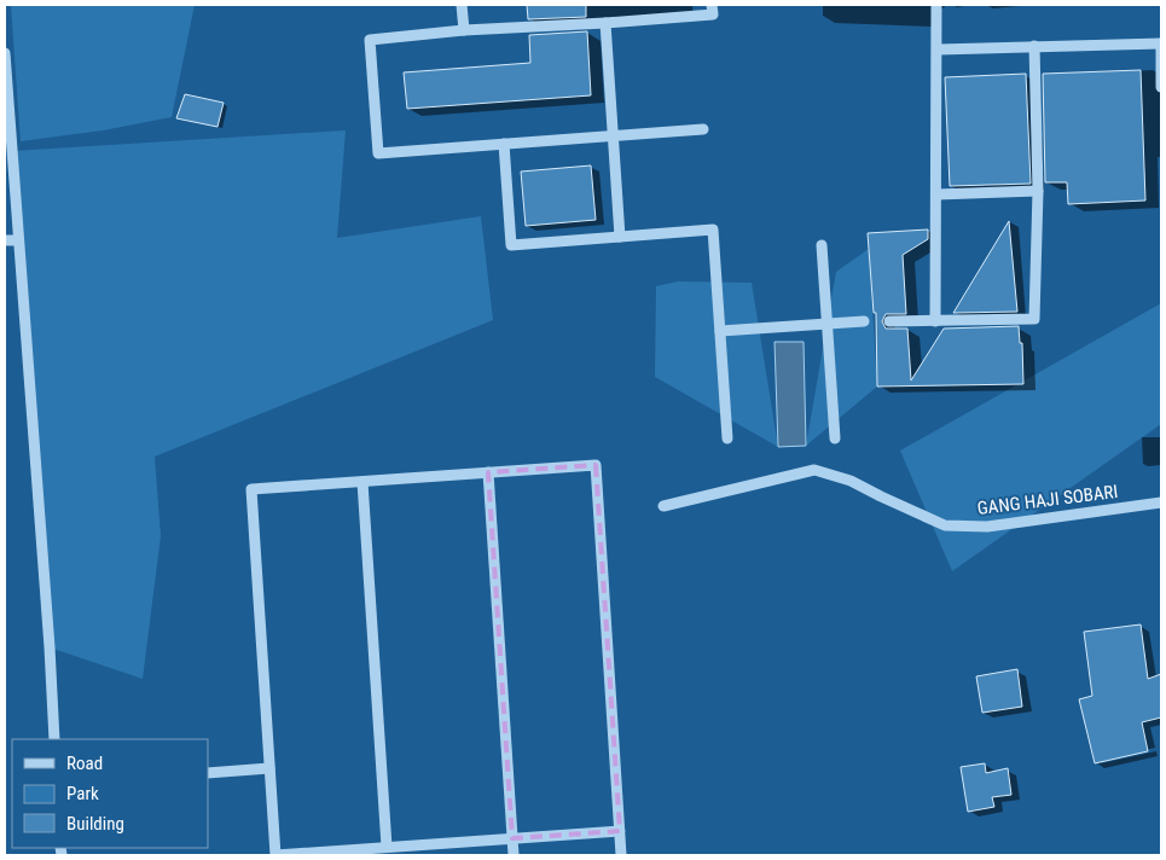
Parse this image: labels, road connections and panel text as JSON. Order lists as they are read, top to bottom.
{
  "streets": {
    "street": ["GANG HAJI SOBARI"]
  },
  "legend": ["Road", "Park", "Building"]
}
